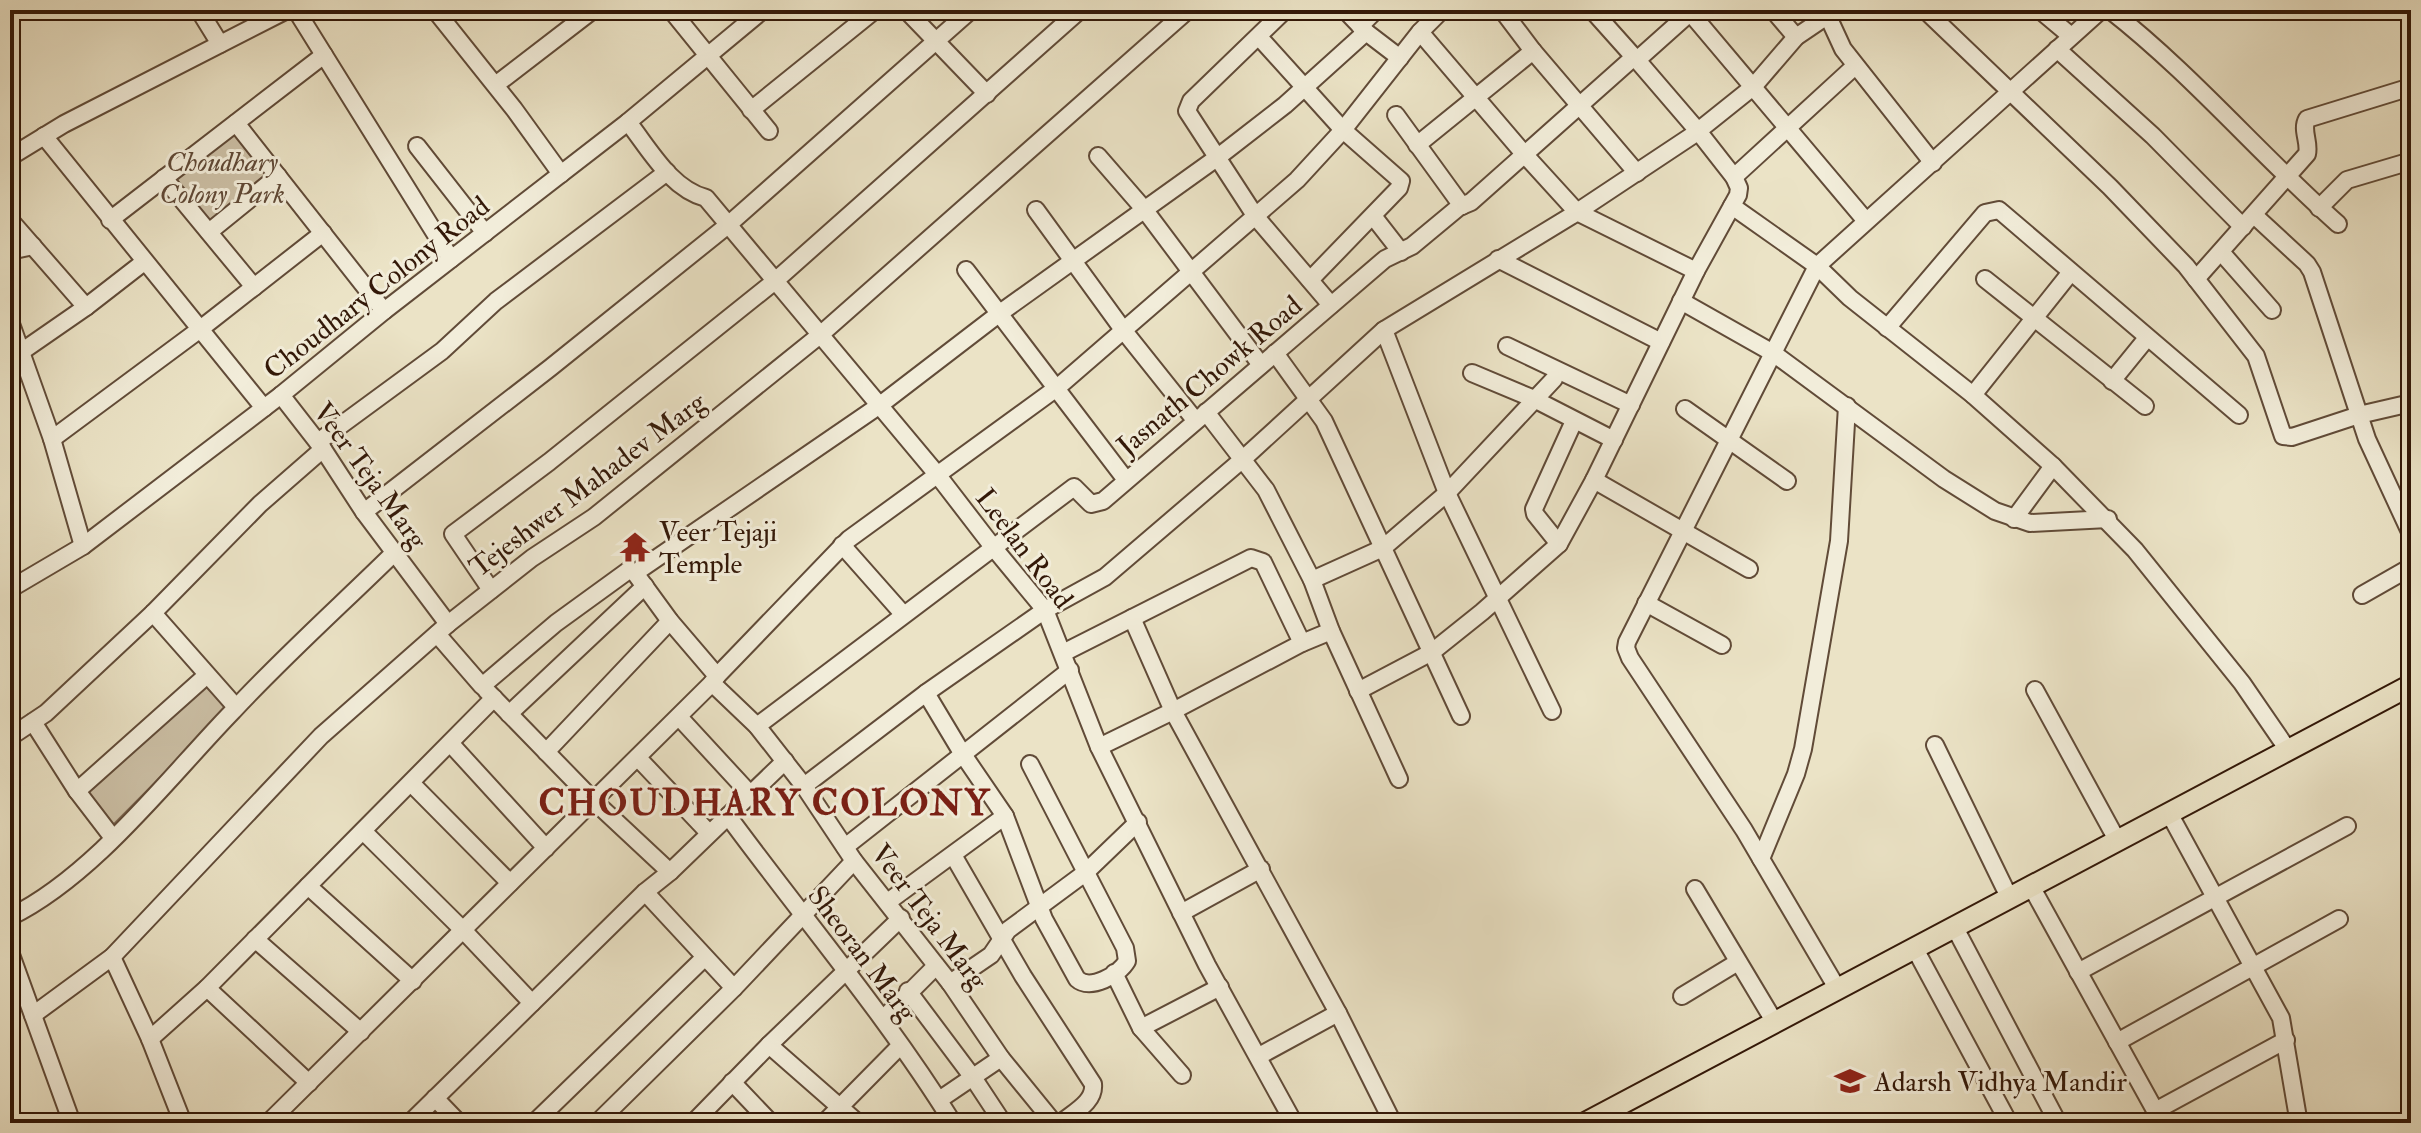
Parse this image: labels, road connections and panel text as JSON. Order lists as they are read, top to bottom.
{
  "streets": {
    "street": [
      "Choudhary Colony Road",
      "Jasnath Chowk Road",
      "Veer Teja Marg",
      "Tejeshwer Mahadev Marg",
      "Leelan Road",
      "Sheoran Marg"
    ]
  },
  "crossings": [
    ["Choudhary Colony Road", "Veer Teja Marg"],
    ["Choudhary Colony Road", "Leelan Road"],
    ["Jasnath Chowk Road", "Veer Teja Marg"],
    ["Jasnath Chowk Road", "Leelan Road"],
    ["Veer Teja Marg", "Tejeshwer Mahadev Marg"],
    ["Tejeshwer Mahadev Marg", "Leelan Road"]
  ],
  "districts": ["CHOUDHARY COLONY"],
  "parks": ["Choudhary Colony Park"],
  "places": {
    "temple": ["Veer Tejaji Temple"],
    "school or university": ["Adarsh Vidhya Mandir"]
  }
}
